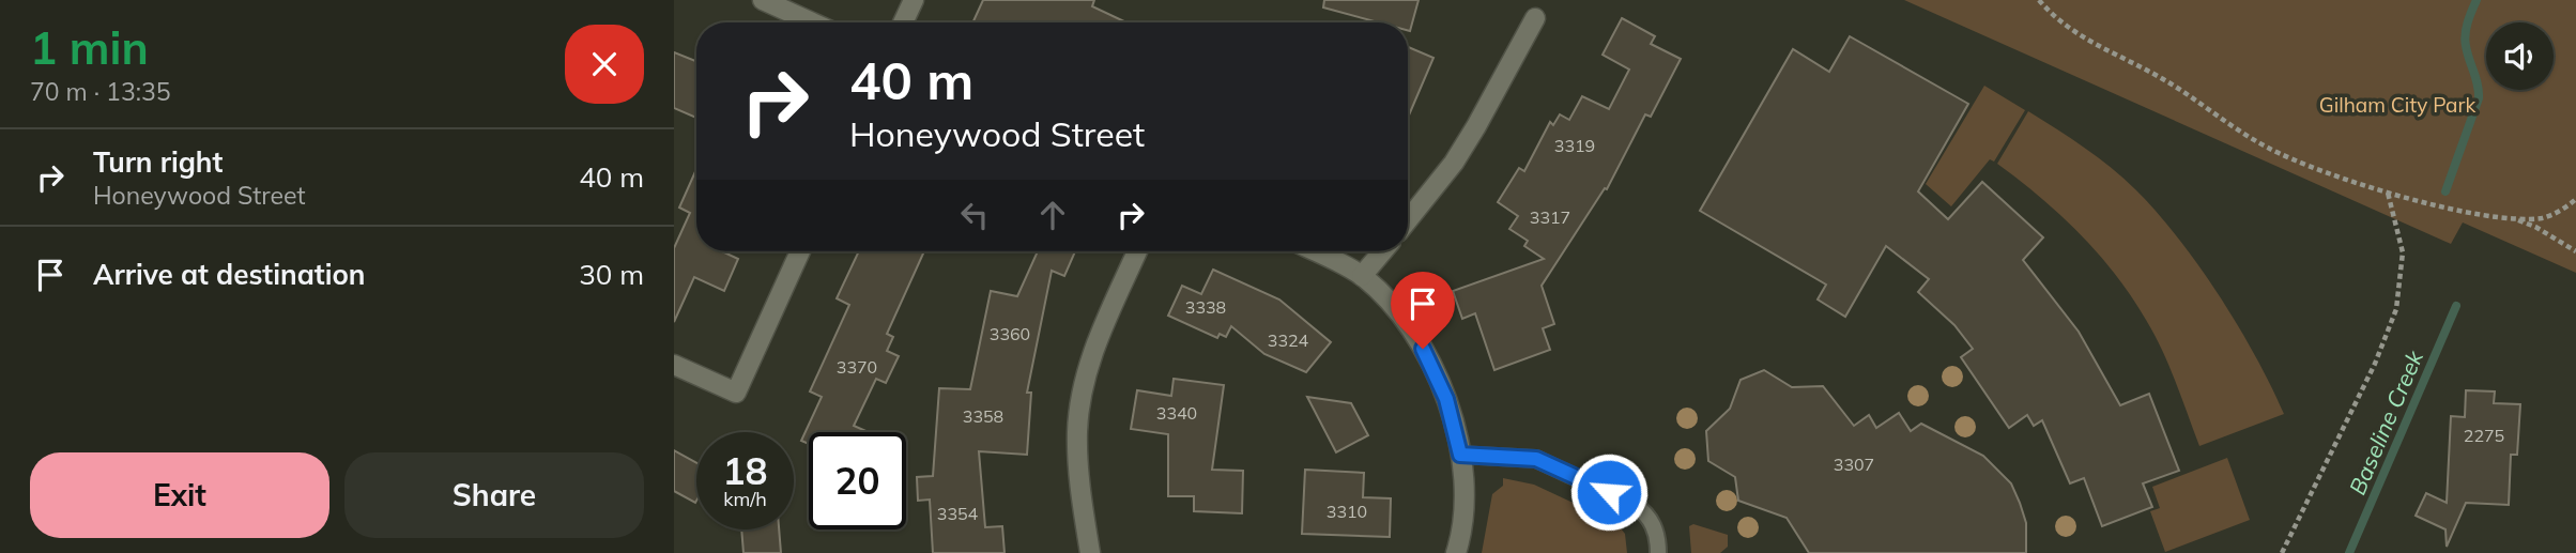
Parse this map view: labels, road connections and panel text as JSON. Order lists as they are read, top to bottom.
{
  "water": ["Baseline Creek"],
  "parks": ["Gilham City Park"],
  "house_numbers": [
    "3319",
    "3317",
    "3338",
    "3360",
    "3324",
    "3370",
    "3340",
    "3358",
    "2275",
    "3307",
    "3310",
    "3354"
  ],
  "page": {
    "heading": ["1 min", "70 m · 13:35"],
    "turn": ["40 m", "Honeywood Street"],
    "list": [
      {
        "name": "Turn right",
        "note": "Honeywood Street",
        "value": "40 m"
      },
      {
        "name": "Arrive at destination",
        "value": "30 m"
      }
    ],
    "speed": "18 km/h",
    "limit": "20",
    "buttons": ["Exit", "Share"]
  }
}
